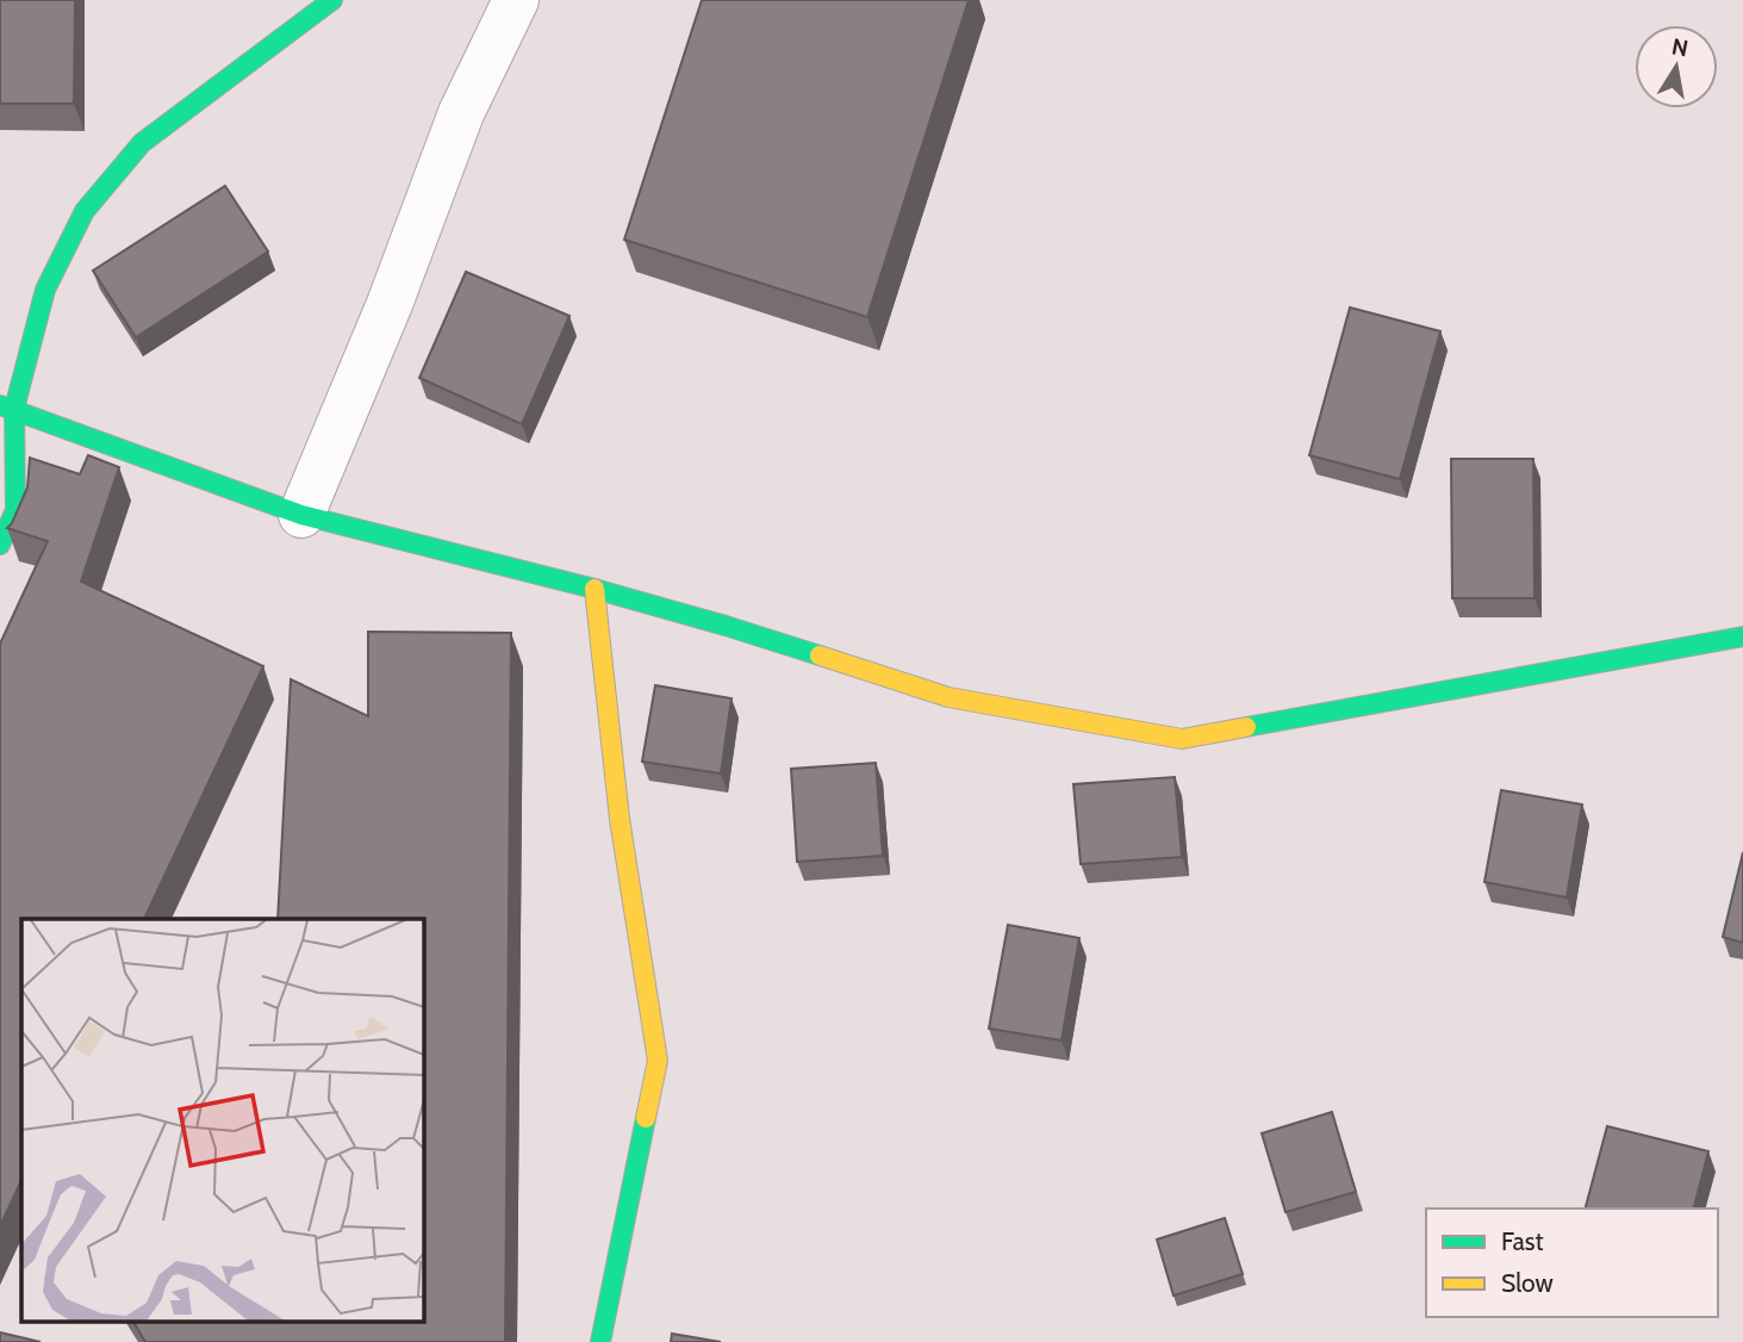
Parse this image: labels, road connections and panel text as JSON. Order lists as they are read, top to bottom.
{
  "legend": ["Fast", "Slow"],
  "north": "top"
}
